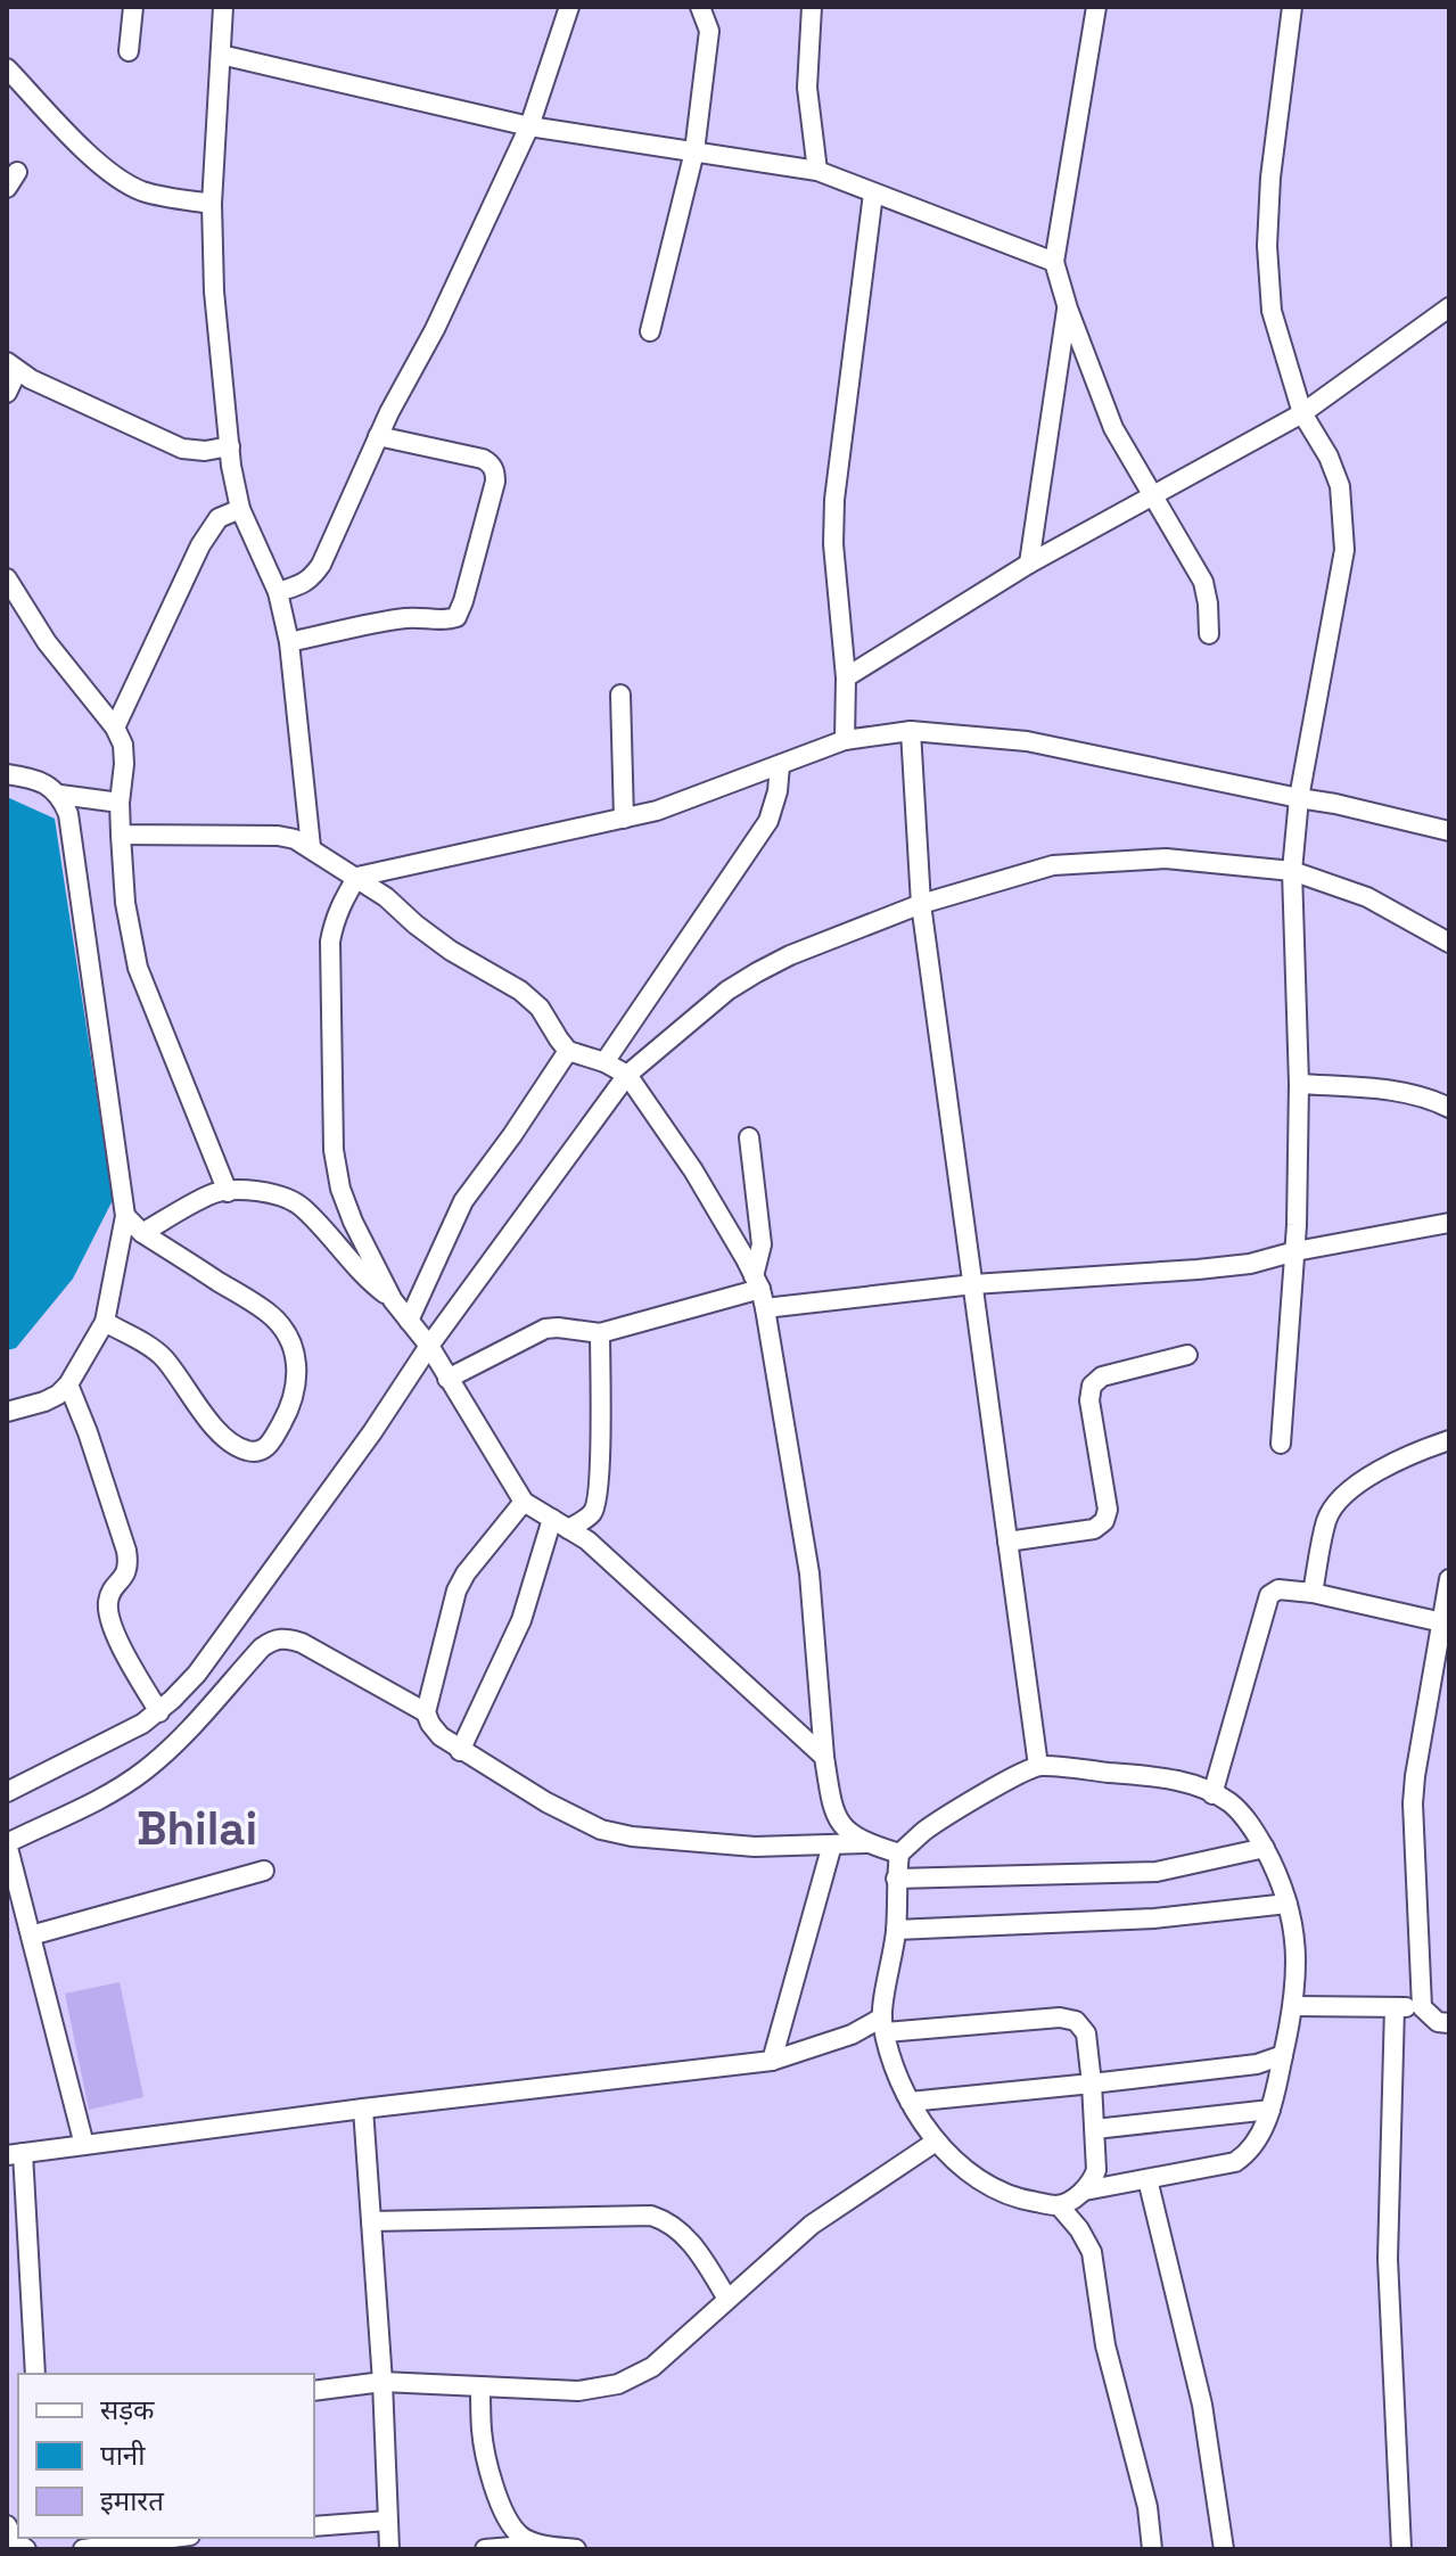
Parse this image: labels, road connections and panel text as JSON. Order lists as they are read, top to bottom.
{
  "districts": ["Bhilai"],
  "legend": ["सड़क", "पानी", "इमारत"]
}
